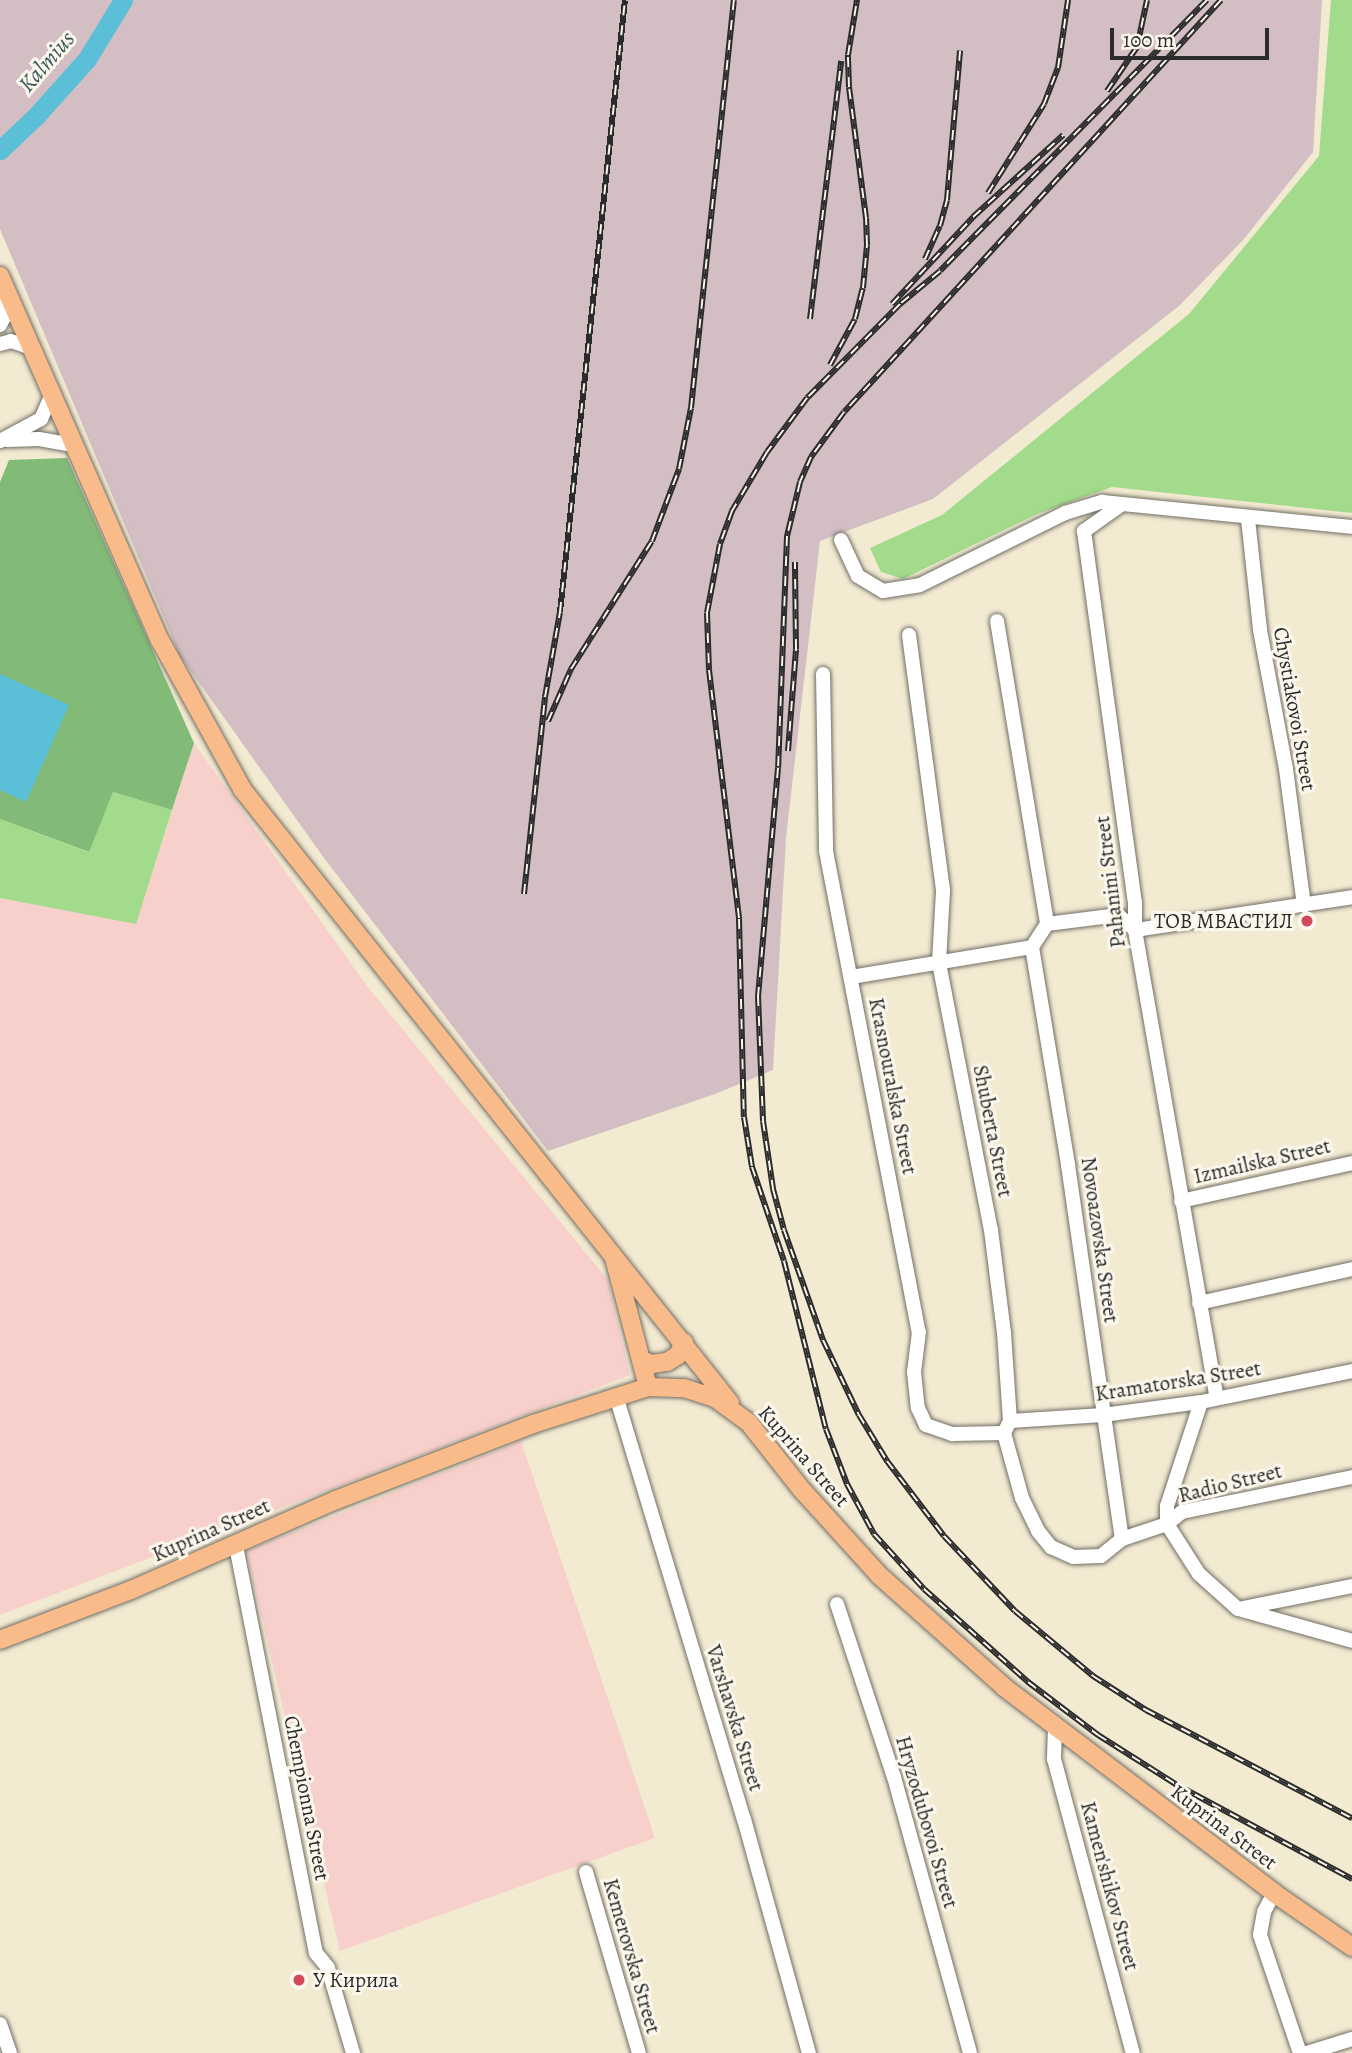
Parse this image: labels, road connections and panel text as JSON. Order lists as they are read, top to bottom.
{
  "streets": {
    "main road": ["Kuprina Street"],
    "street": [
      "Chystiakovoi Street",
      "Pahanini Street",
      "Krasnouralska Street",
      "Shuberta Street",
      "Izmailska Street",
      "Novoazovska Street",
      "Kramatorska Street",
      "Radio Street",
      "Varshavska Street",
      "Chempionna Street",
      "Hryzodubovoi Street",
      "Kamen'shikov Street",
      "Kemerovska Street"
    ]
  },
  "crossings": [
    ["Pahanini Street", "Izmailska Street"],
    ["Pahanini Street", "Kramatorska Street"],
    ["Krasnouralska Street", "Shuberta Street"],
    ["Krasnouralska Street", "Kramatorska Street"],
    ["Shuberta Street", "Novoazovska Street"],
    ["Shuberta Street", "Kramatorska Street"],
    ["Shuberta Street", "Radio Street"],
    ["Novoazovska Street", "Kramatorska Street"],
    ["Novoazovska Street", "Radio Street"],
    ["Kuprina Street", "Varshavska Street"],
    ["Kuprina Street", "Chempionna Street"],
    ["Kuprina Street", "Kamen'shikov Street"]
  ],
  "water": ["Kalmius"],
  "places": ["ТОВ МВАСТИЛ", "У Кирила"],
  "scale_bar": "100 m"
}
